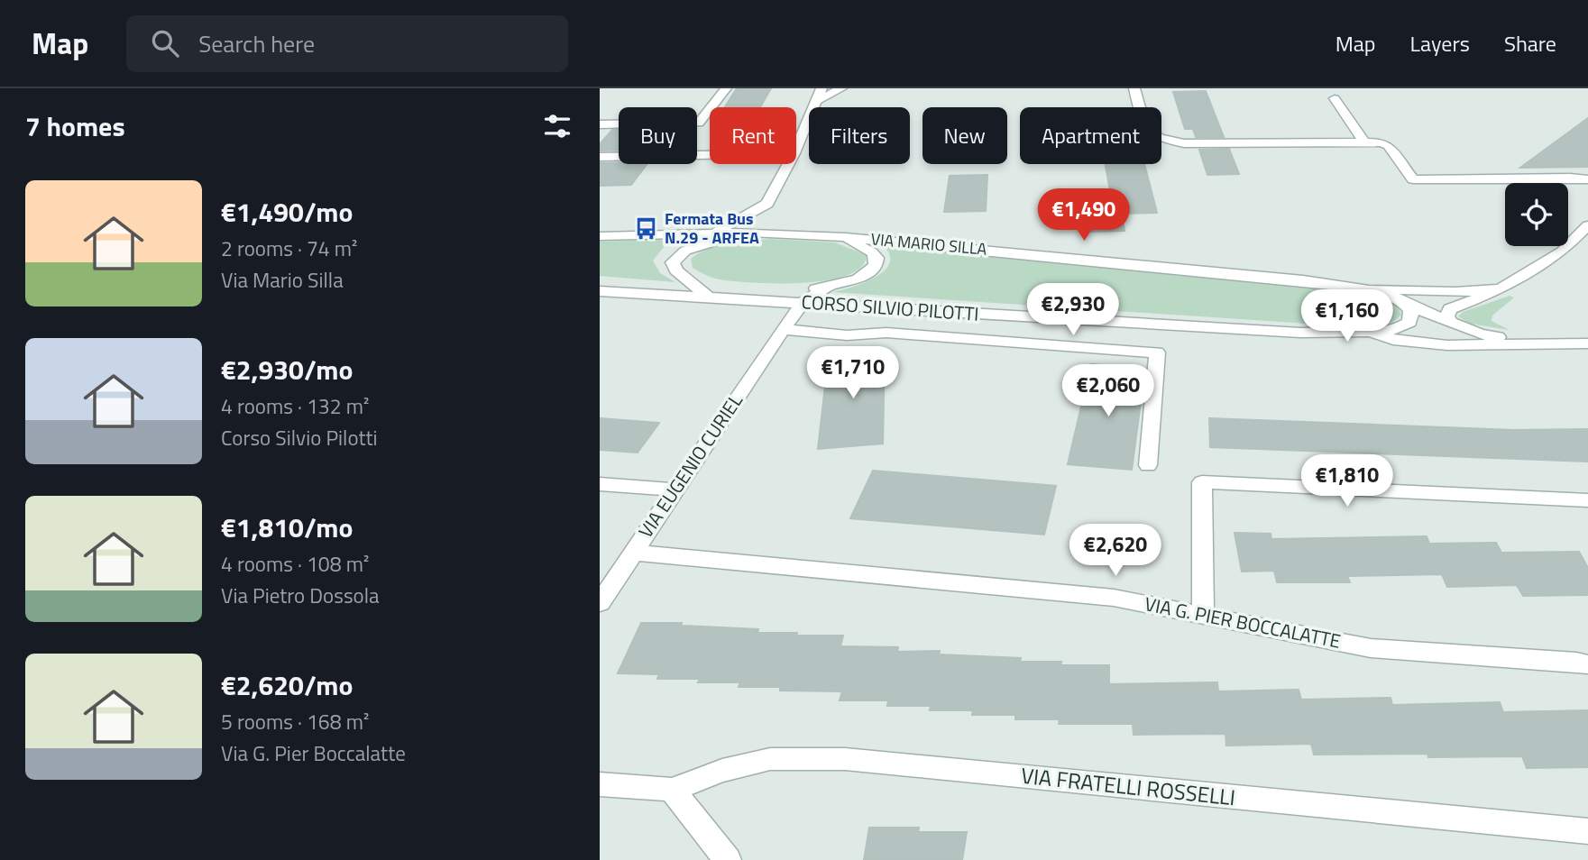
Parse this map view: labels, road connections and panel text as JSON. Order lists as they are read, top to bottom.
{
  "streets": {
    "street": [
      "VIA MARIO SILLA",
      "CORSO SILVIO PILOTTI",
      "VIA EUGENIO CURIEL",
      "VIA G. PIER BOCCALATTE",
      "VIA FRATELLI ROSSELLI"
    ]
  },
  "crossings": [
    ["VIA MARIO SILLA", "CORSO SILVIO PILOTTI"],
    ["CORSO SILVIO PILOTTI", "VIA EUGENIO CURIEL"],
    ["VIA EUGENIO CURIEL", "VIA G. PIER BOCCALATTE"]
  ],
  "places": {
    "bus stop": ["Fermata Bus N.29 - ARFEA"]
  },
  "page": {
    "header": "Map",
    "search": "Search here",
    "nav": ["Map", "Layers", "Share"],
    "heading": "7 homes",
    "chip": [
      "Buy",
      "Rent",
      "Filters",
      "New",
      "Apartment"
    ],
    "list": [
      {
        "name": "€1,490/mo",
        "note": "2 rooms · 74 m² · Via Mario Silla"
      },
      {
        "name": "€2,930/mo",
        "note": "4 rooms · 132 m² · Corso Silvio Pilotti"
      },
      {
        "name": "€1,810/mo",
        "note": "4 rooms · 108 m² · Via Pietro Dossola"
      },
      {
        "name": "€2,620/mo",
        "note": "5 rooms · 168 m² · Via G. Pier Boccalatte"
      }
    ],
    "price": [
      "€1,490",
      "€2,930",
      "€1,160",
      "€1,710",
      "€2,060",
      "€1,810",
      "€2,620"
    ]
  }
}
